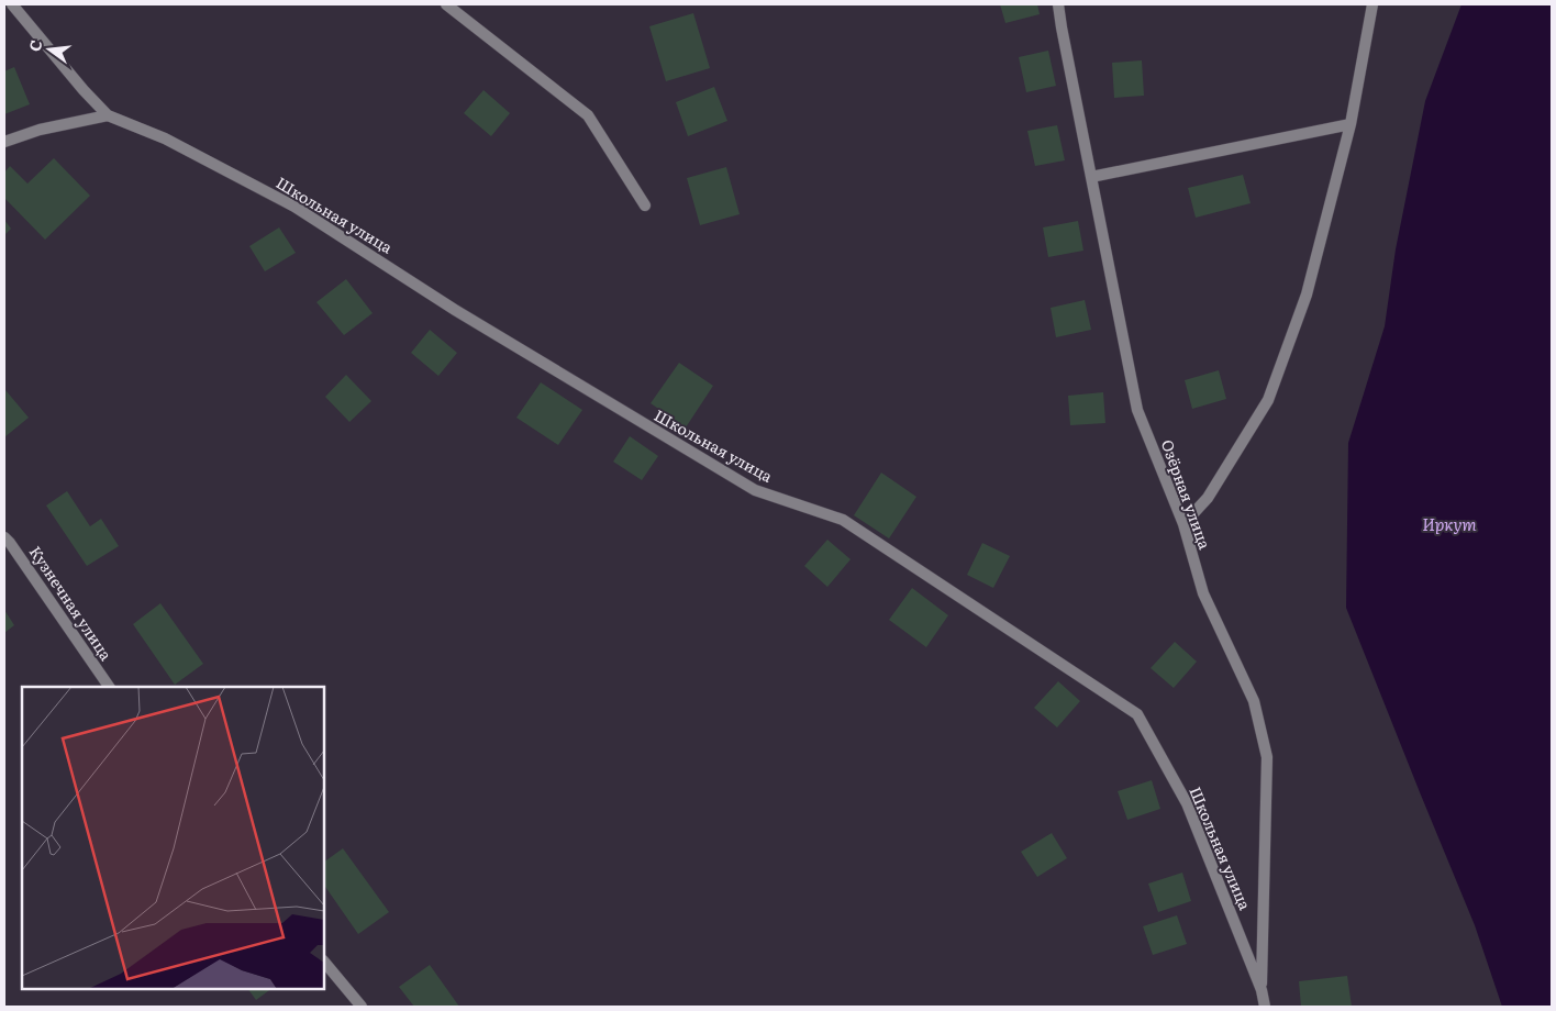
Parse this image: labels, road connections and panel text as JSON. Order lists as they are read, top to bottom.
{
  "streets": {
    "street": ["Школьная улица", "Озёрная улица", "Кузнечная улица"]
  },
  "crossings": [
    ["Школьная улица", "Озёрная улица"]
  ],
  "water": ["Иркут"],
  "north": "left"
}
